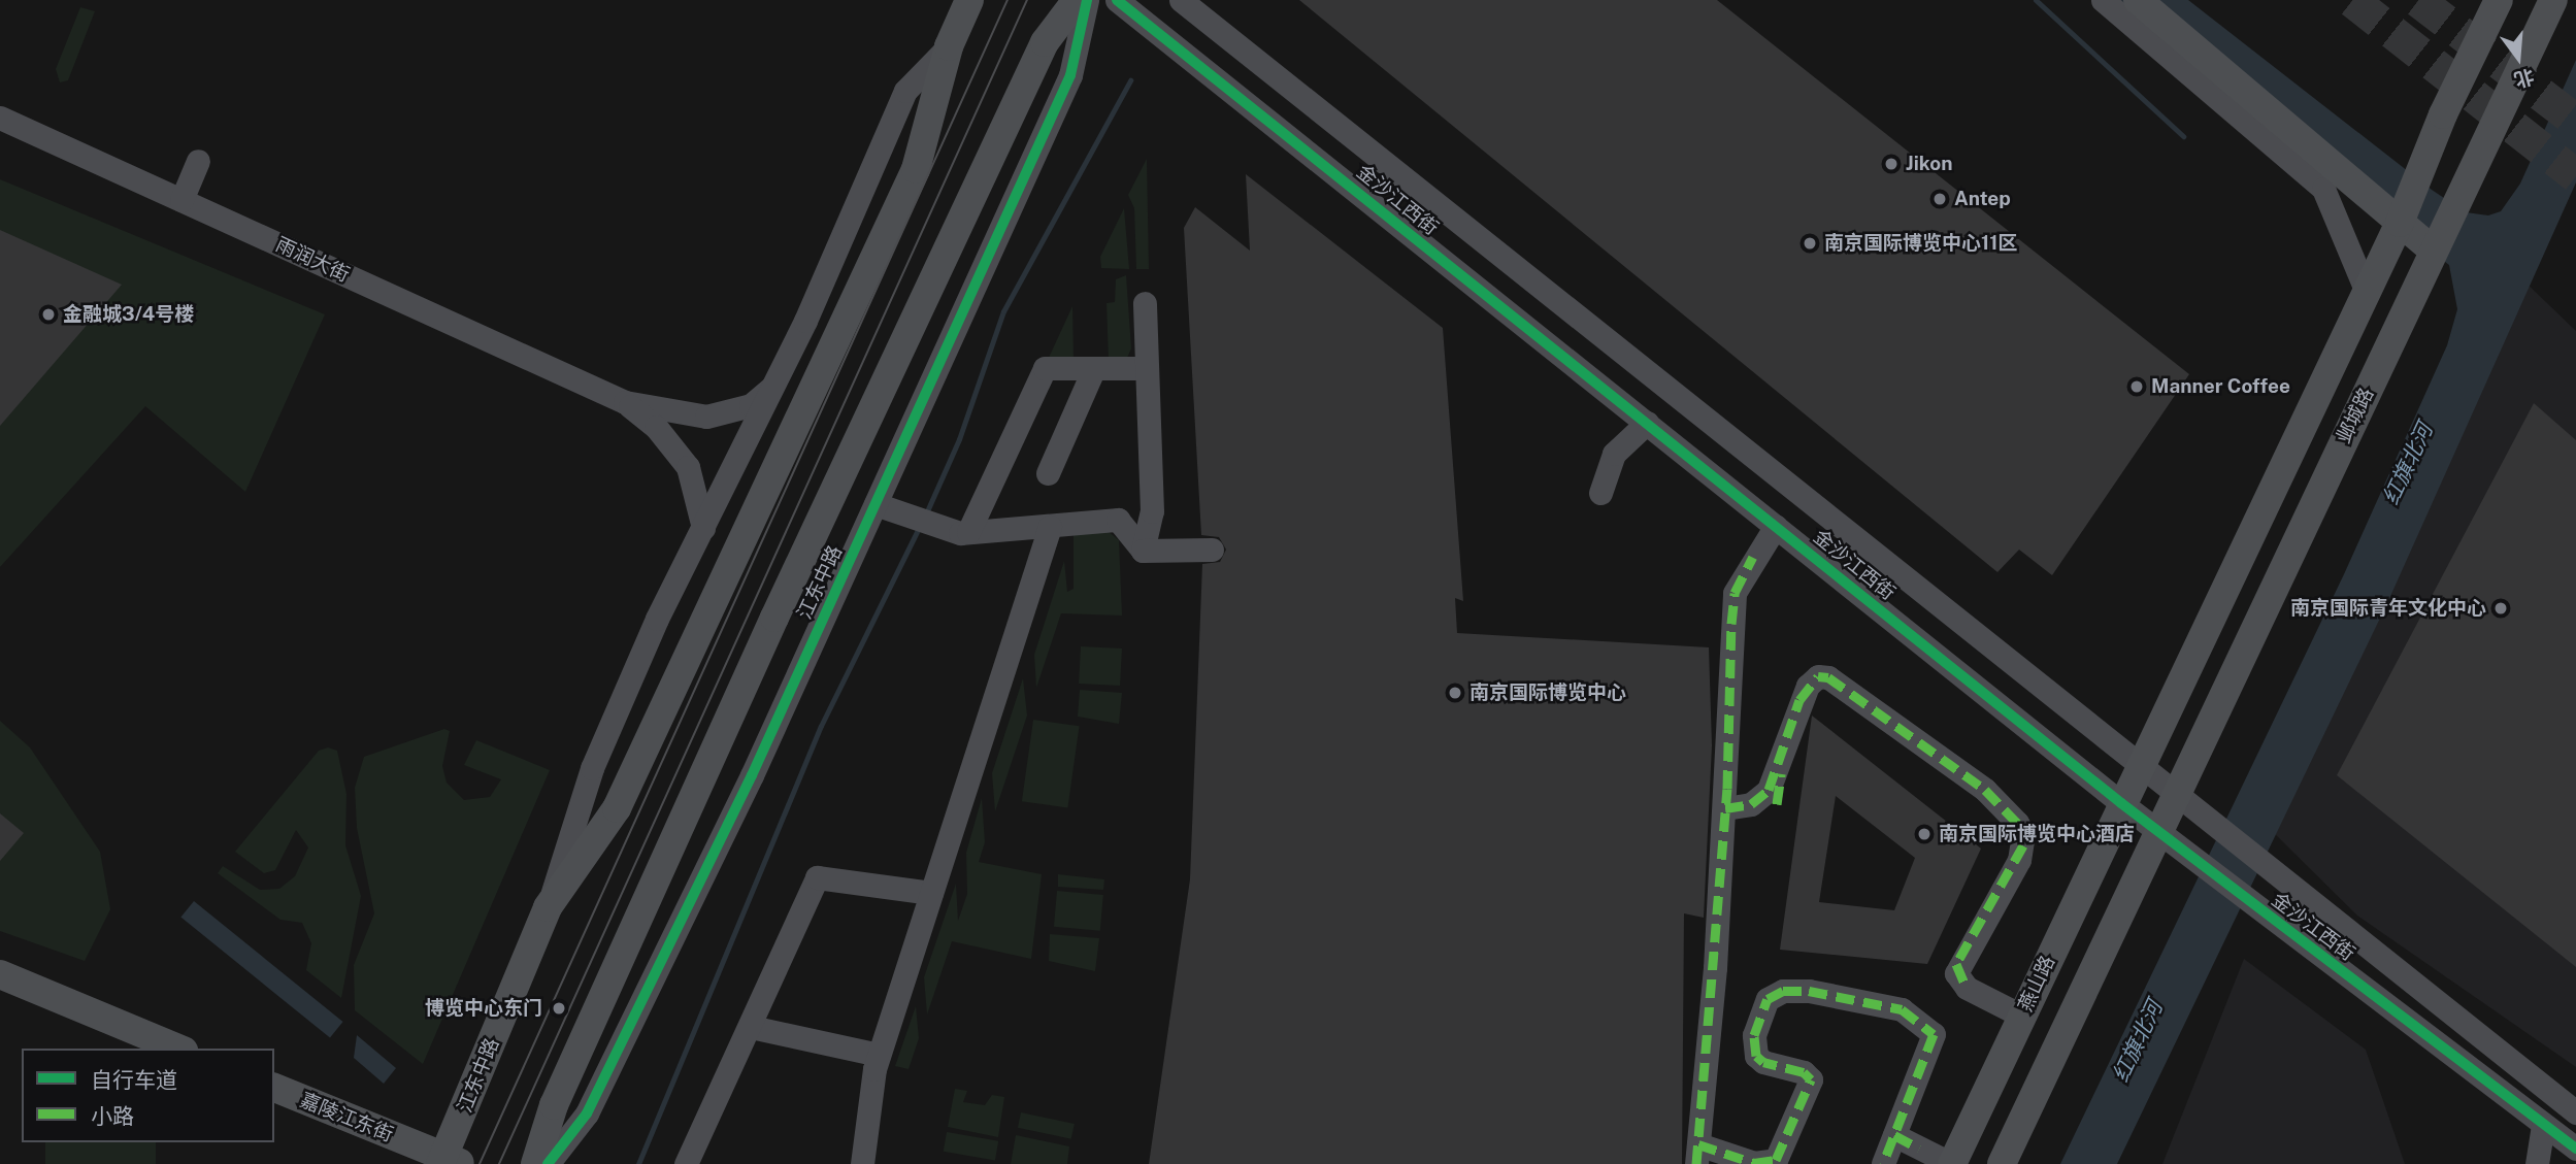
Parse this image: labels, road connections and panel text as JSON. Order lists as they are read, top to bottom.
{
  "streets": {
    "main road": [
      "邺城路",
      "江东中路",
      "燕山路",
      "嘉陵江东街"
    ],
    "street": ["金沙江西街", "雨润大街"]
  },
  "crossings": [
    ["金沙江西街", "邺城路"],
    ["金沙江西街", "燕山路"],
    ["江东中路", "嘉陵江东街"]
  ],
  "water": ["红旗北河"],
  "places": [
    "Jikon",
    "Antep",
    "南京国际博览中心11区",
    "金融城3/4号楼",
    "Manner Coffee",
    "南京国际青年文化中心",
    "南京国际博览中心",
    "南京国际博览中心酒店",
    "博览中心东门"
  ],
  "legend": ["自行车道", "小路"],
  "north": "bottom"
}
